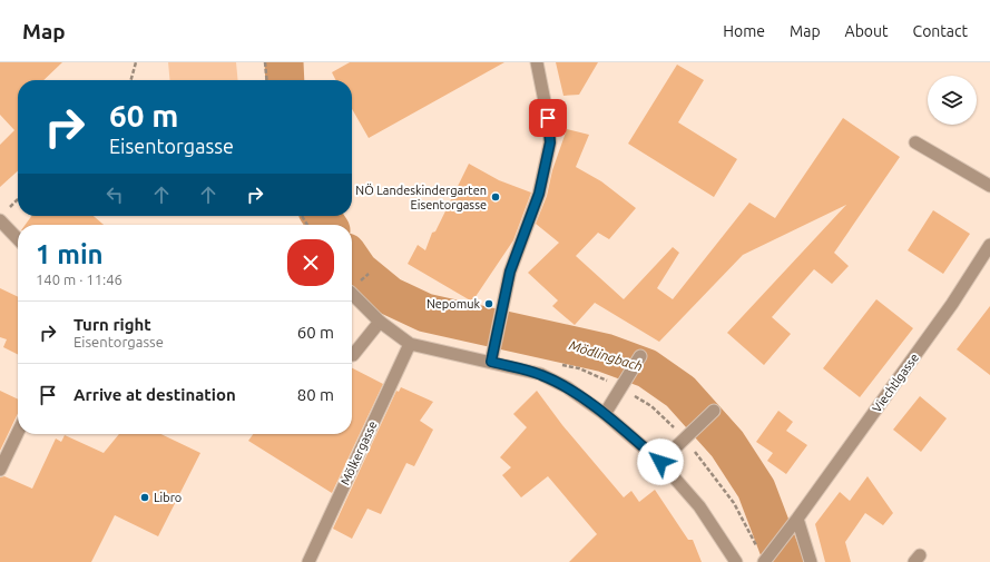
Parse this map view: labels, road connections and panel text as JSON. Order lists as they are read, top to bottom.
{
  "streets": {
    "street": ["Viechtlgasse", "Mölkergasse"]
  },
  "water": ["Mödlingbach"],
  "places": ["NÖ Landeskindergarten Eisentorgasse", "Nepomuk", "Libro"],
  "page": {
    "header": "Map",
    "nav": [
      "Home",
      "Map",
      "About",
      "Contact"
    ],
    "turn": ["60 m", "Eisentorgasse"],
    "heading": ["1 min", "140 m · 11:46"],
    "list": [
      {
        "name": "Turn right",
        "note": "Eisentorgasse",
        "value": "60 m"
      },
      {
        "name": "Arrive at destination",
        "value": "80 m"
      }
    ]
  }
}
